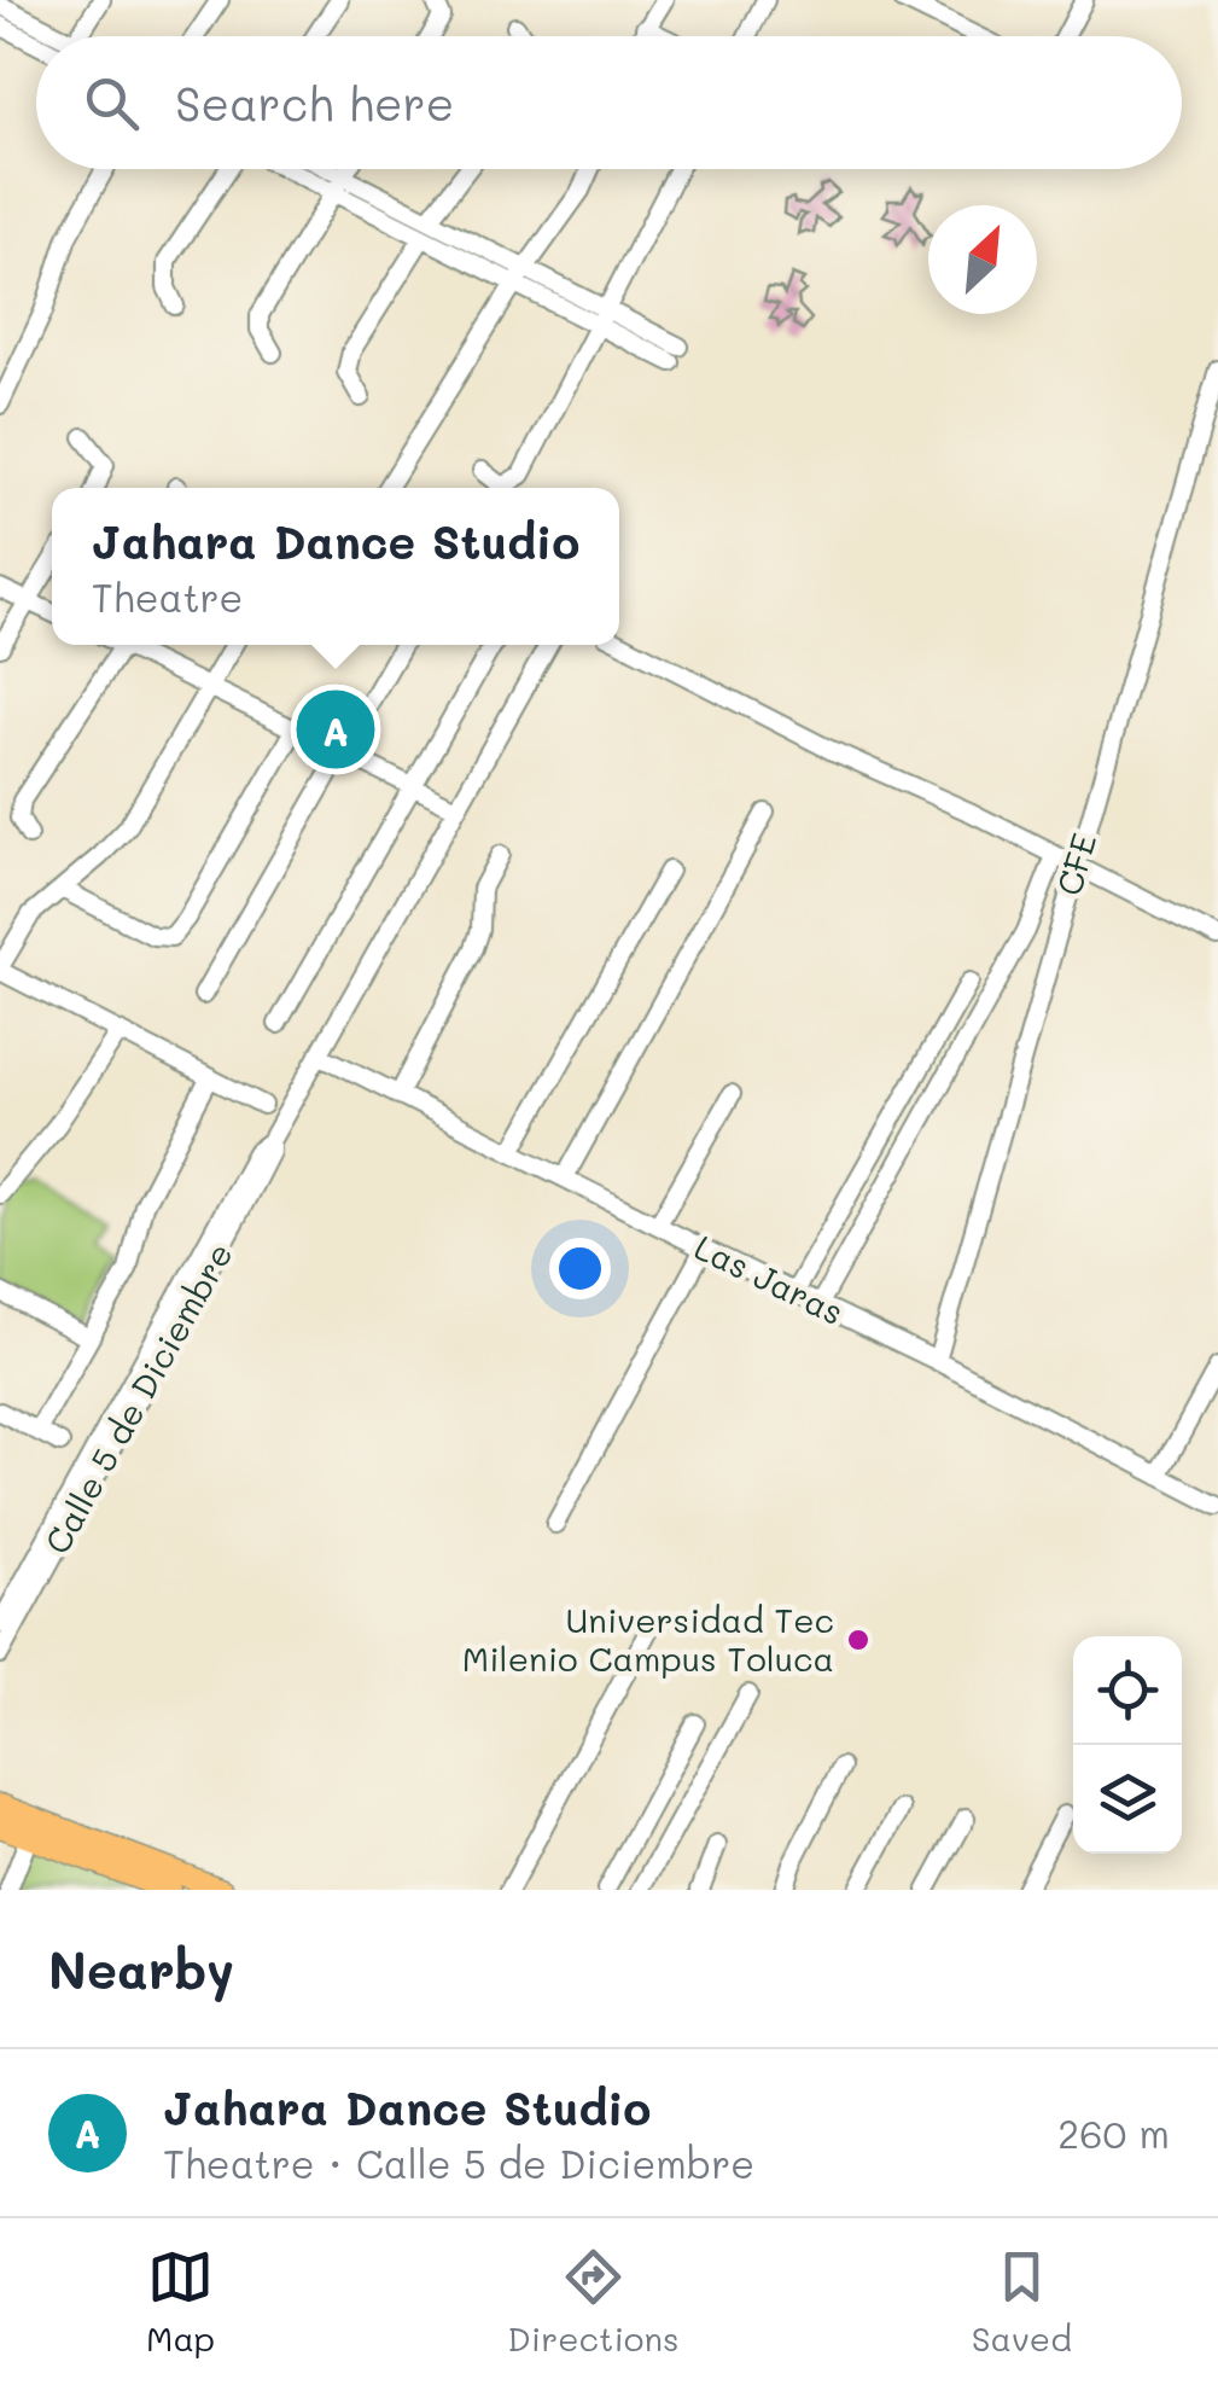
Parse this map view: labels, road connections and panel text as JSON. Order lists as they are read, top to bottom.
{
  "streets": {
    "street": ["CFE", "Las Jaras", "Calle 5 de Diciembre"]
  },
  "crossings": [
    ["CFE", "Las Jaras"],
    ["Las Jaras", "Calle 5 de Diciembre"]
  ],
  "places": ["Universidad Tec Milenio Campus Toluca"],
  "north": "top right",
  "page": {
    "search": "Search here",
    "popup": ["Jahara Dance Studio", "Theatre"],
    "pins": "A",
    "heading": "Nearby",
    "list": [
      {
        "mark": "A",
        "name": "Jahara Dance Studio",
        "note": "Theatre · Calle 5 de Diciembre",
        "value": "260 m"
      }
    ],
    "nav": ["Map", "Directions", "Saved"]
  }
}
